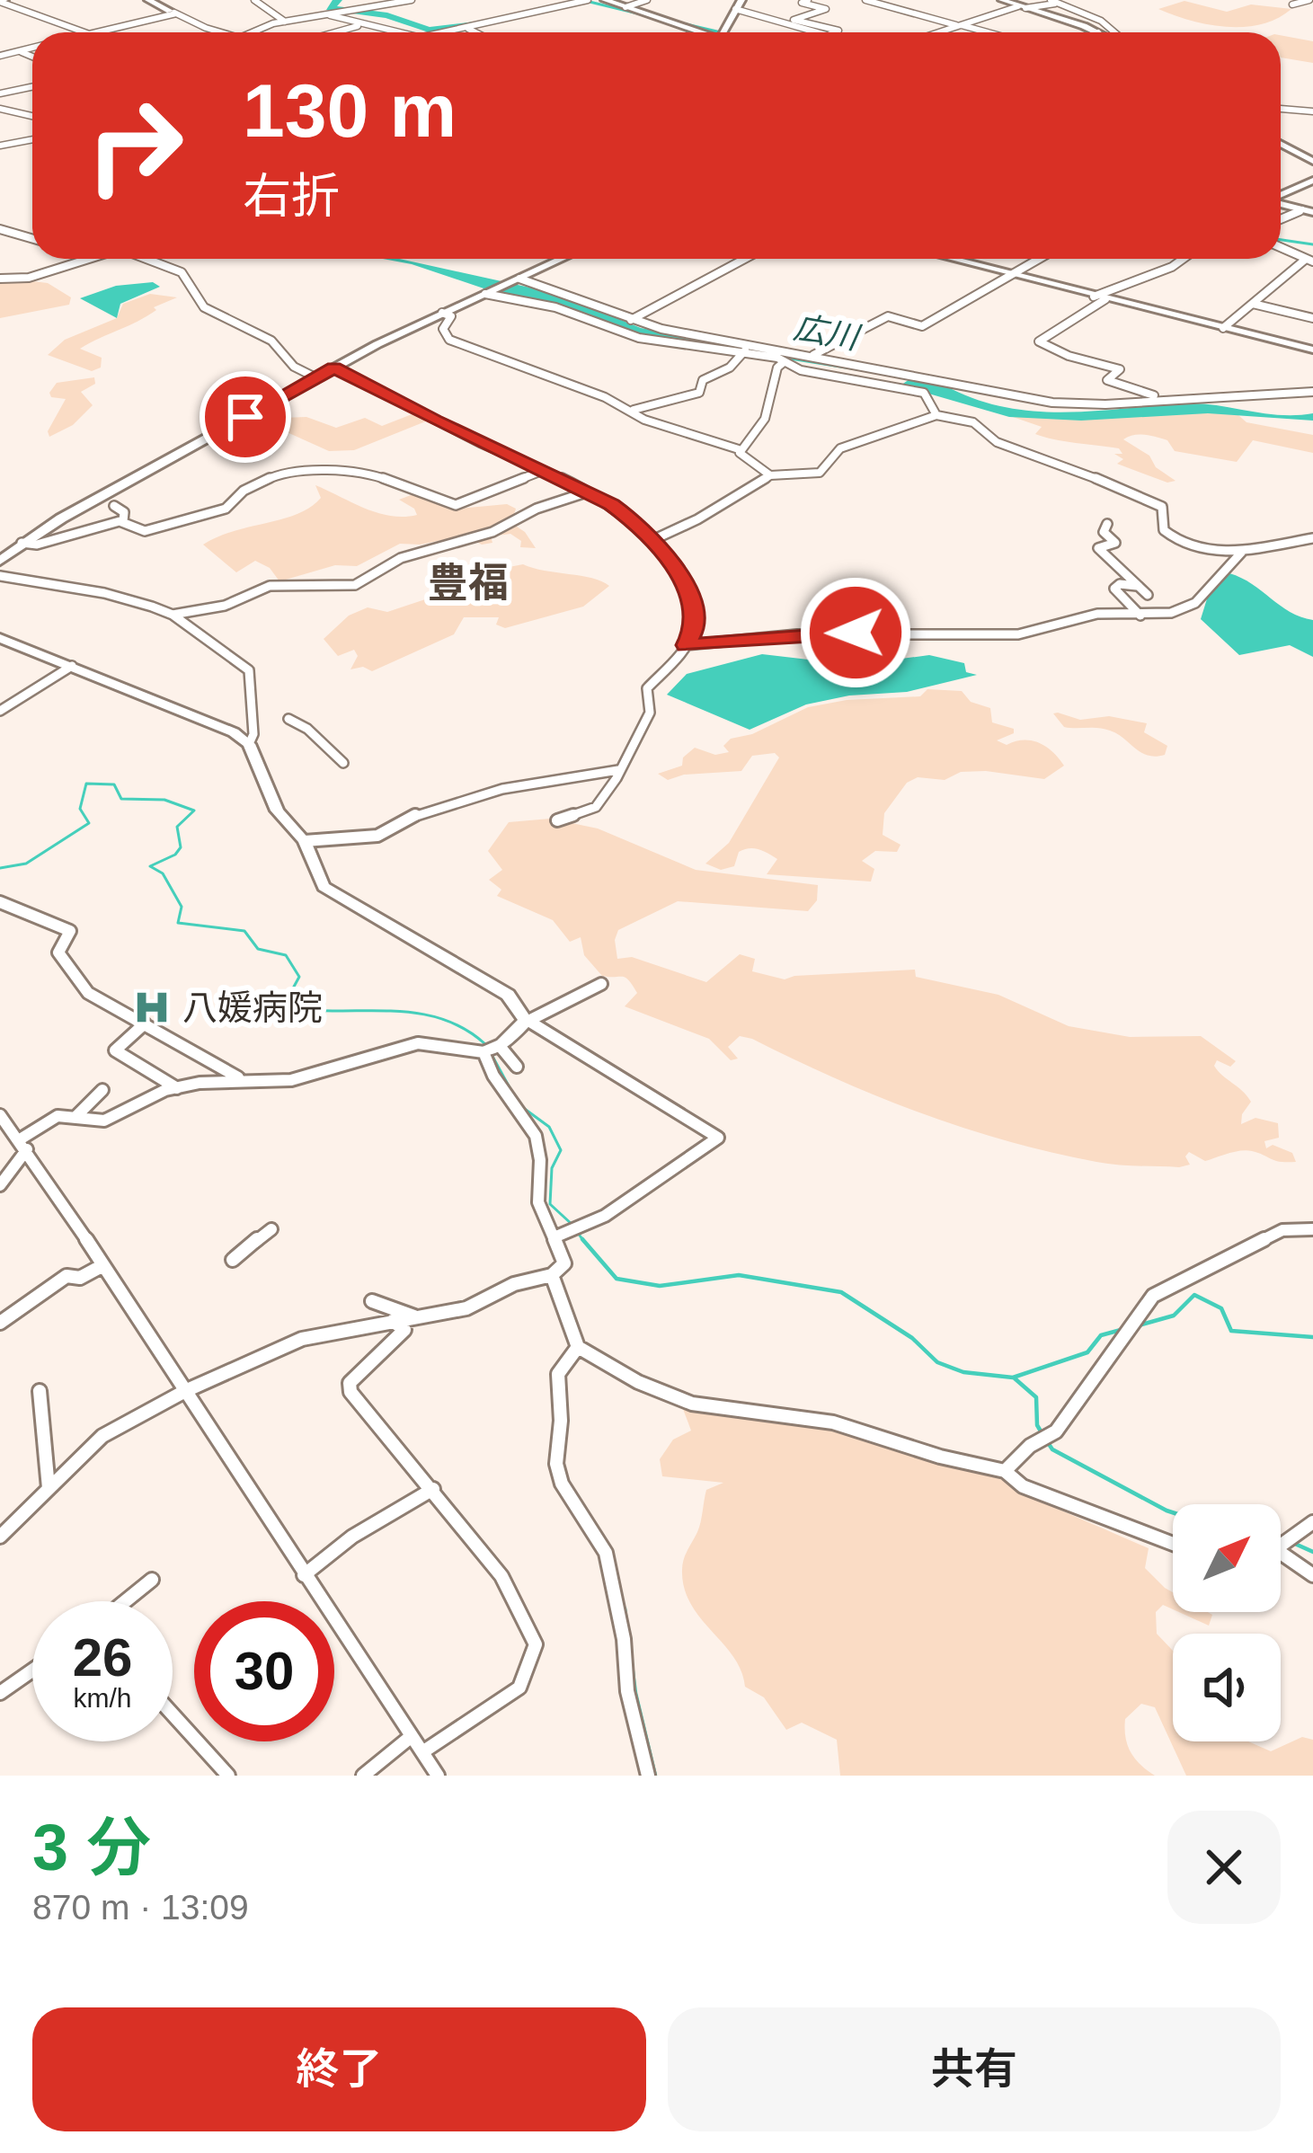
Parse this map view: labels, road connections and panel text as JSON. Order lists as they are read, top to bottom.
{
  "districts": ["豊福"],
  "water": ["広川"],
  "places": {
    "hospital": ["八媛病院"]
  },
  "north": "top right",
  "page": {
    "turn": ["130 m", "右折"],
    "speed": "26 km/h",
    "limit": "30",
    "heading": ["3 分", "870 m · 13:09"],
    "buttons": ["終了", "共有"]
  }
}
